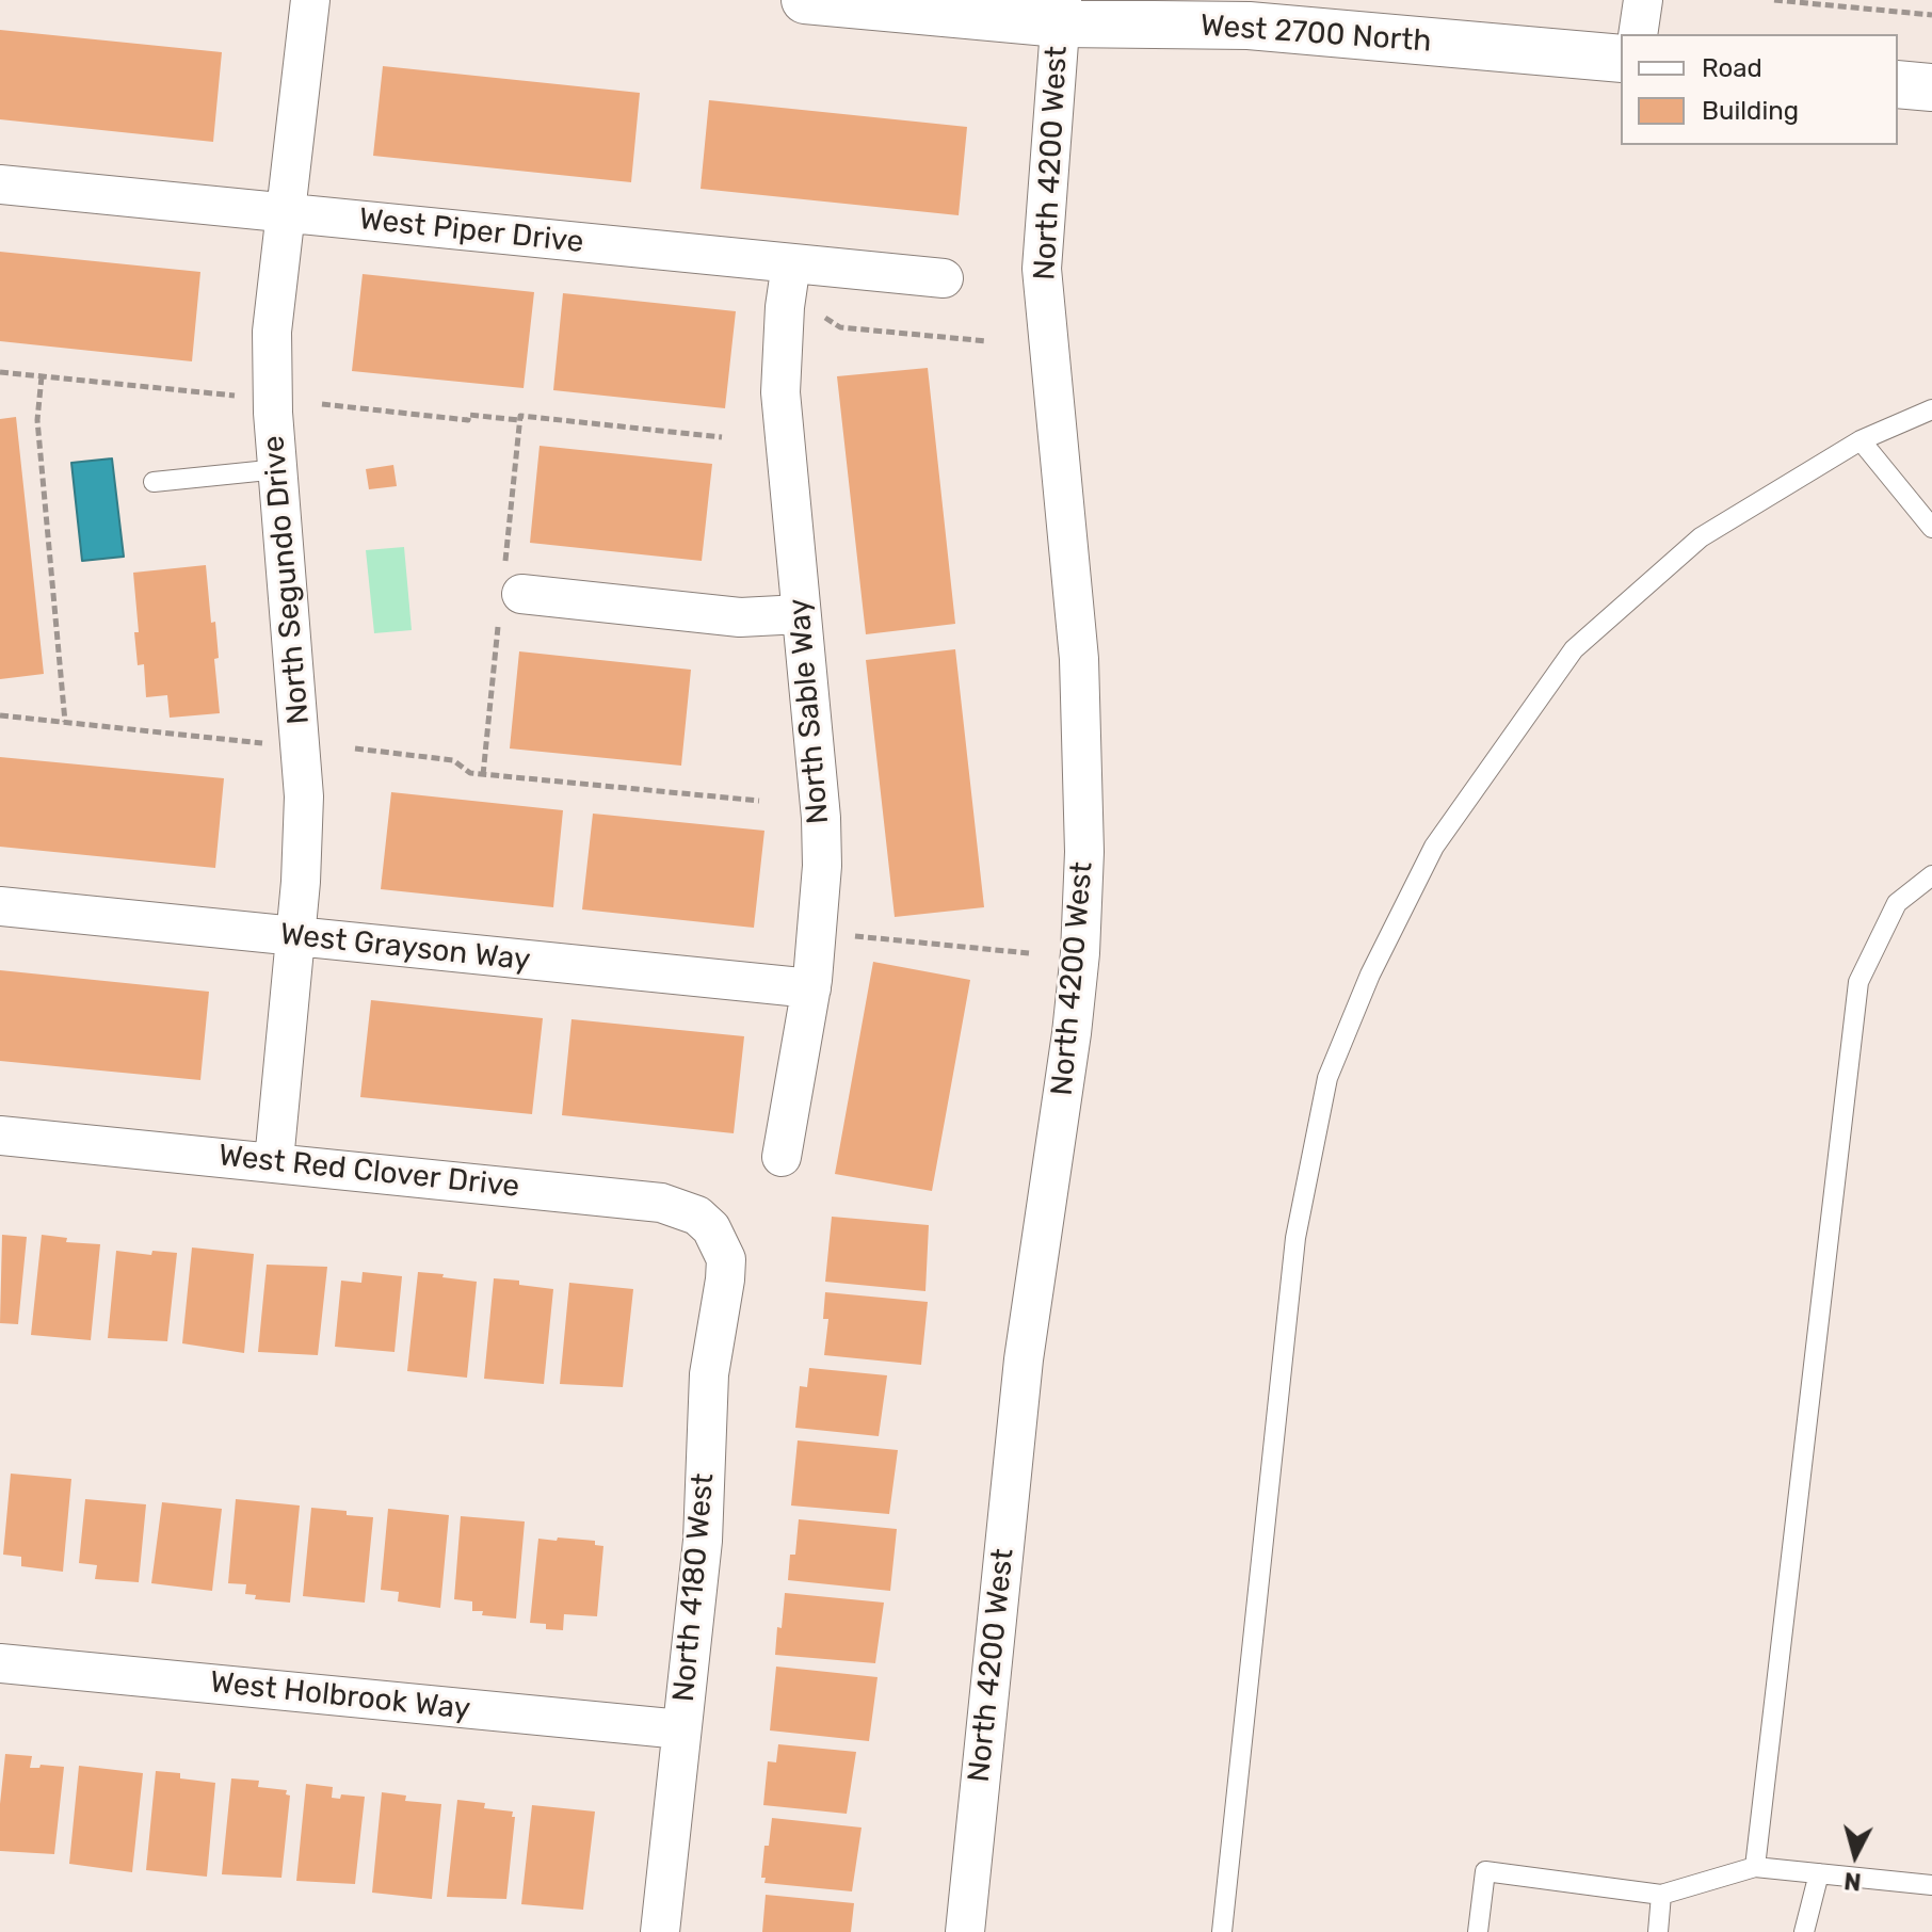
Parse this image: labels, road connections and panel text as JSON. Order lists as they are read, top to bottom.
{
  "streets": {
    "street": [
      "West 2700 North",
      "North 4200 West",
      "West Piper Drive",
      "North Segundo Drive",
      "North Sable Way",
      "West Grayson Way",
      "West Red Clover Drive",
      "North 4180 West",
      "West Holbrook Way"
    ]
  },
  "crossings": [
    ["West 2700 North", "North 4200 West"],
    ["West Piper Drive", "North Segundo Drive"],
    ["West Piper Drive", "North Sable Way"],
    ["North Segundo Drive", "West Grayson Way"],
    ["North Segundo Drive", "West Red Clover Drive"],
    ["North Sable Way", "West Grayson Way"],
    ["West Red Clover Drive", "North 4180 West"],
    ["North 4180 West", "West Holbrook Way"]
  ],
  "legend": ["Road", "Building"],
  "north": "bottom"
}
